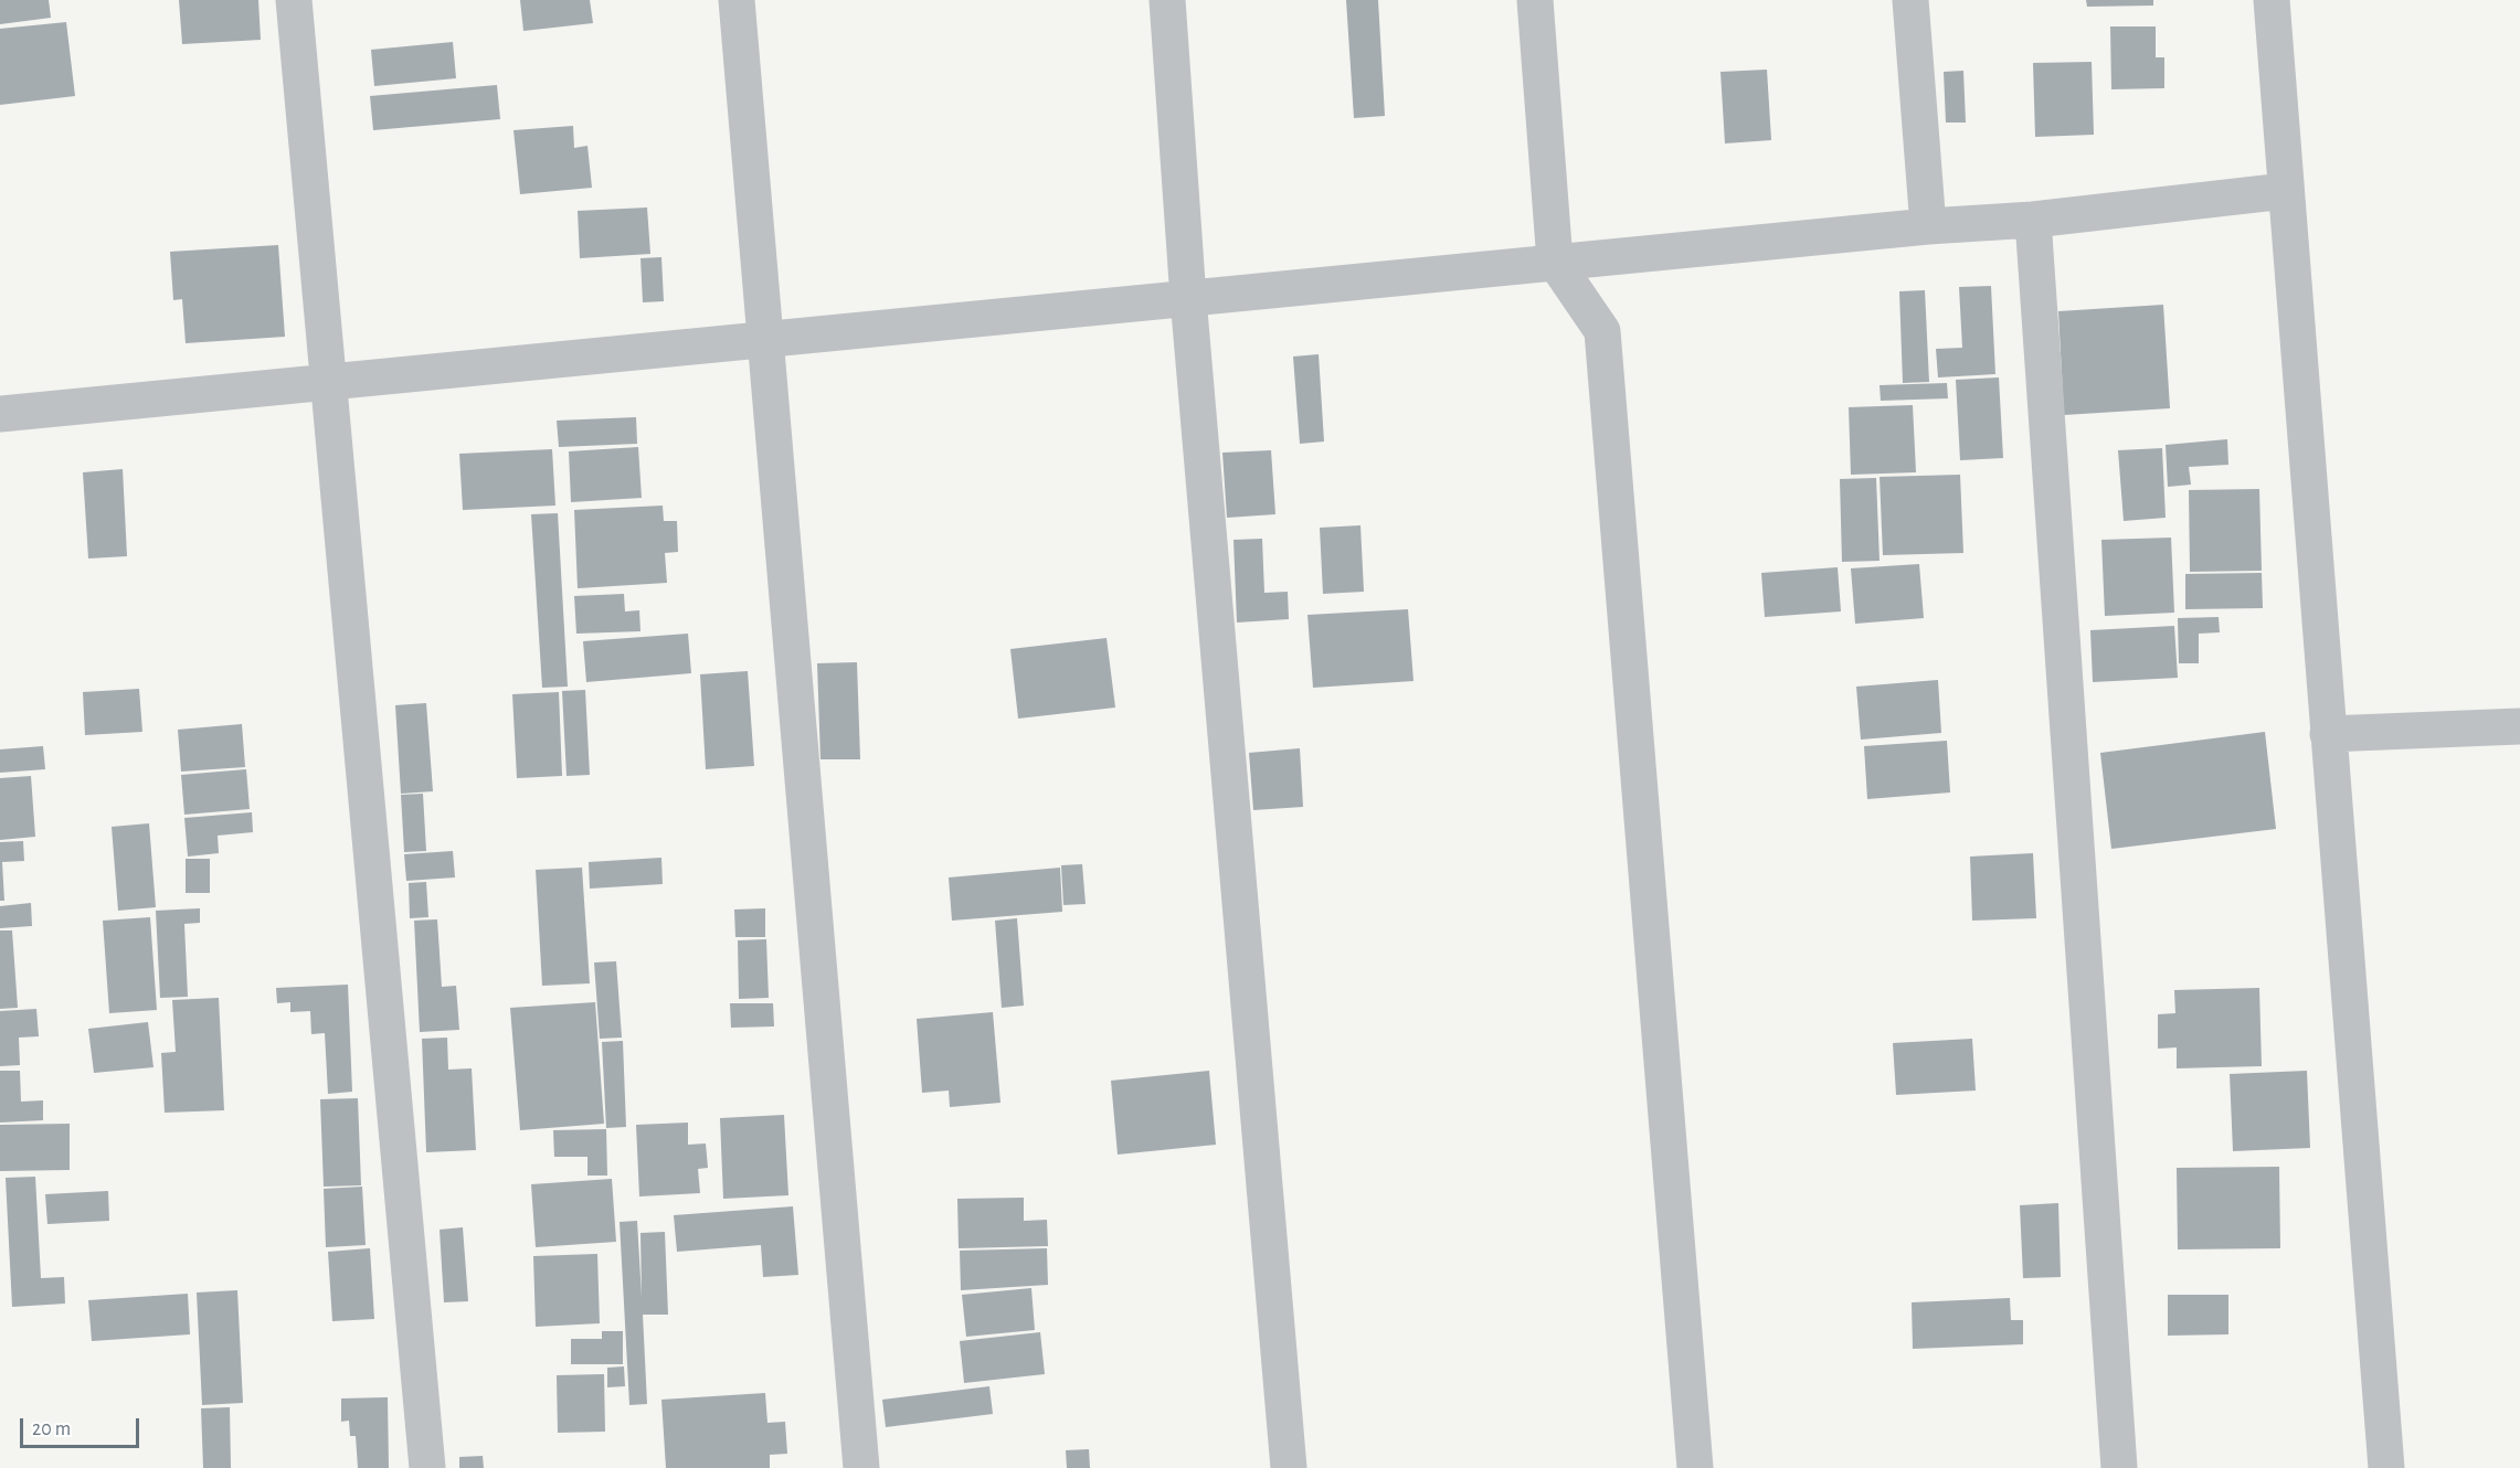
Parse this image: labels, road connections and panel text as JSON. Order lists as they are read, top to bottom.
{
  "scale_bar": "20 m"
}
